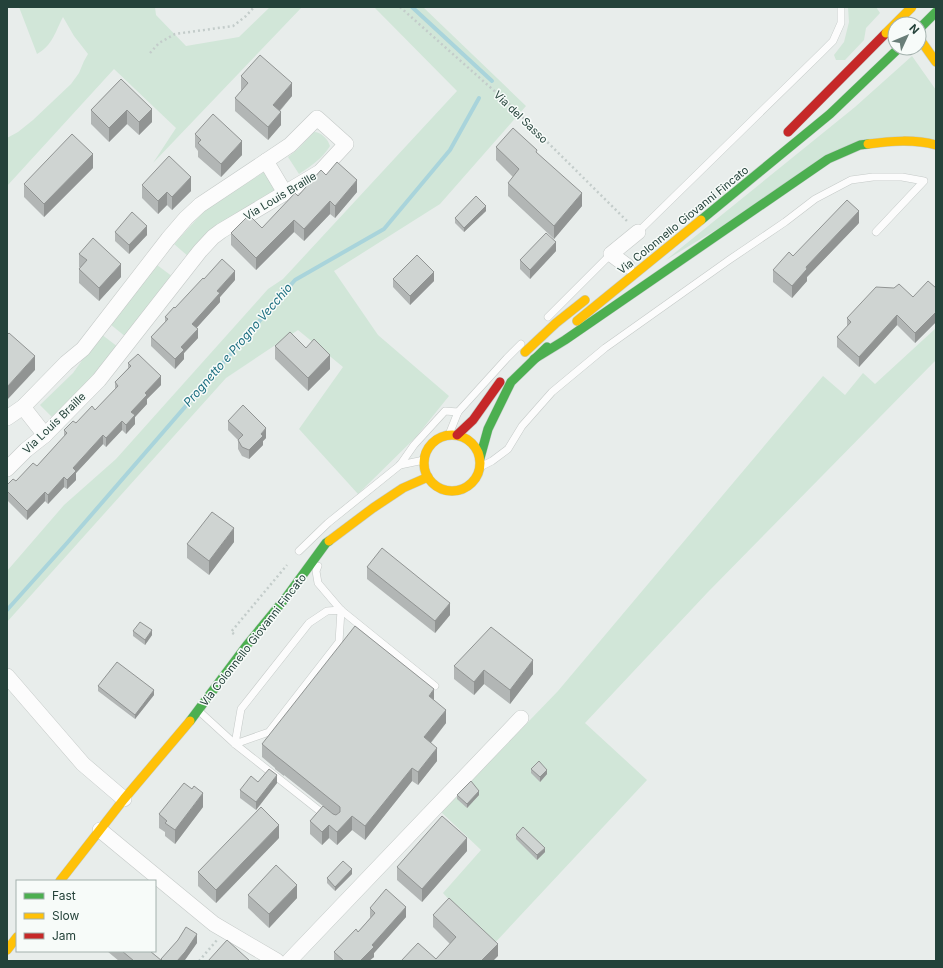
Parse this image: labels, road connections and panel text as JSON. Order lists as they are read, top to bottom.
{
  "streets": {
    "main road": ["Via Colonnello Giovanni Fincato"],
    "street": ["Via Louis Braille"],
    "path": ["Via del Sasso"]
  },
  "water": ["Prognetto e Progno Vecchio"],
  "legend": ["Fast", "Slow", "Jam"],
  "north": "top right"
}
